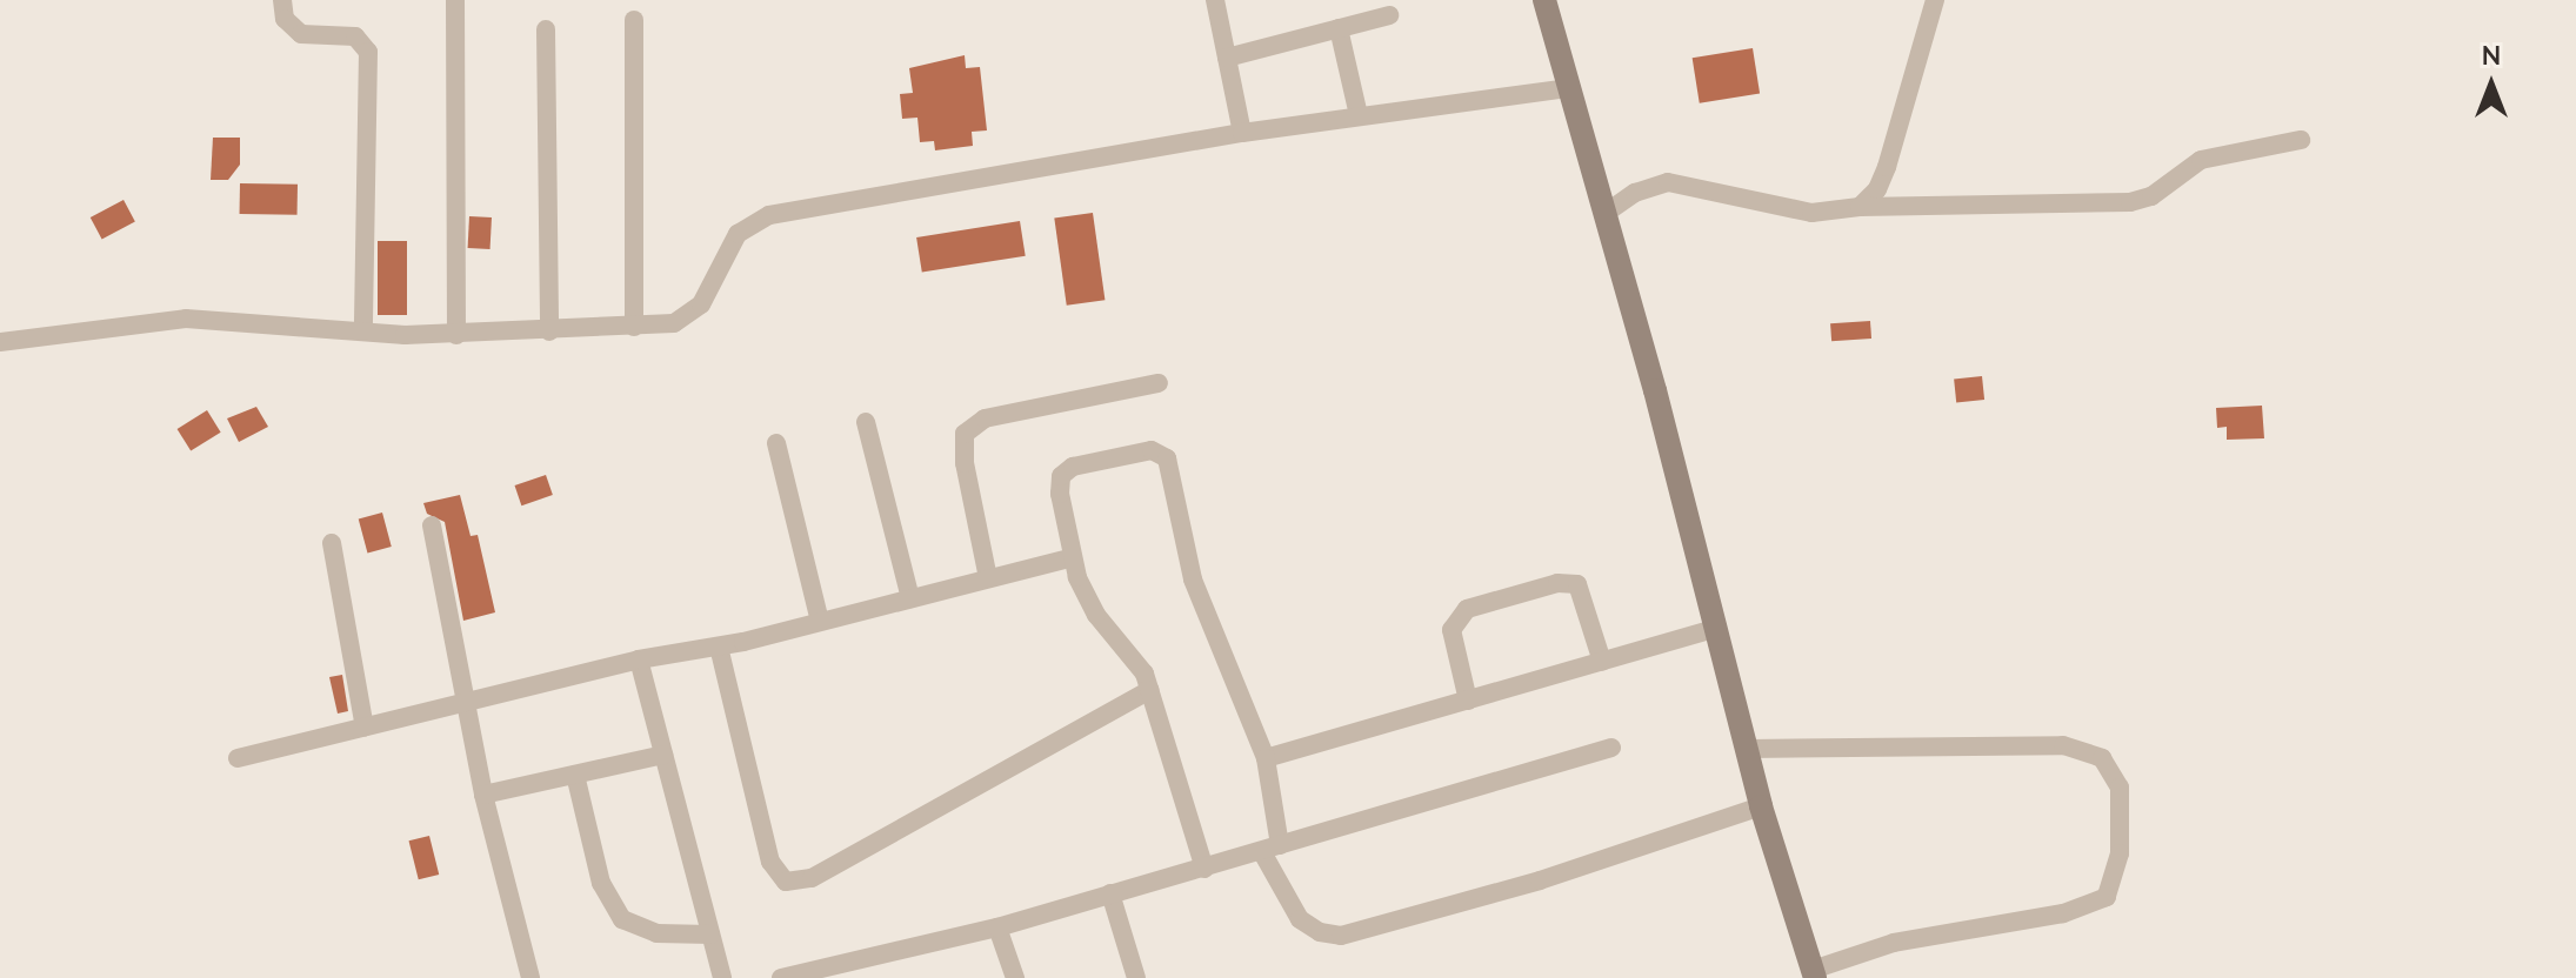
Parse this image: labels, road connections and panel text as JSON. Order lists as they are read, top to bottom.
{
  "north": "top"
}
